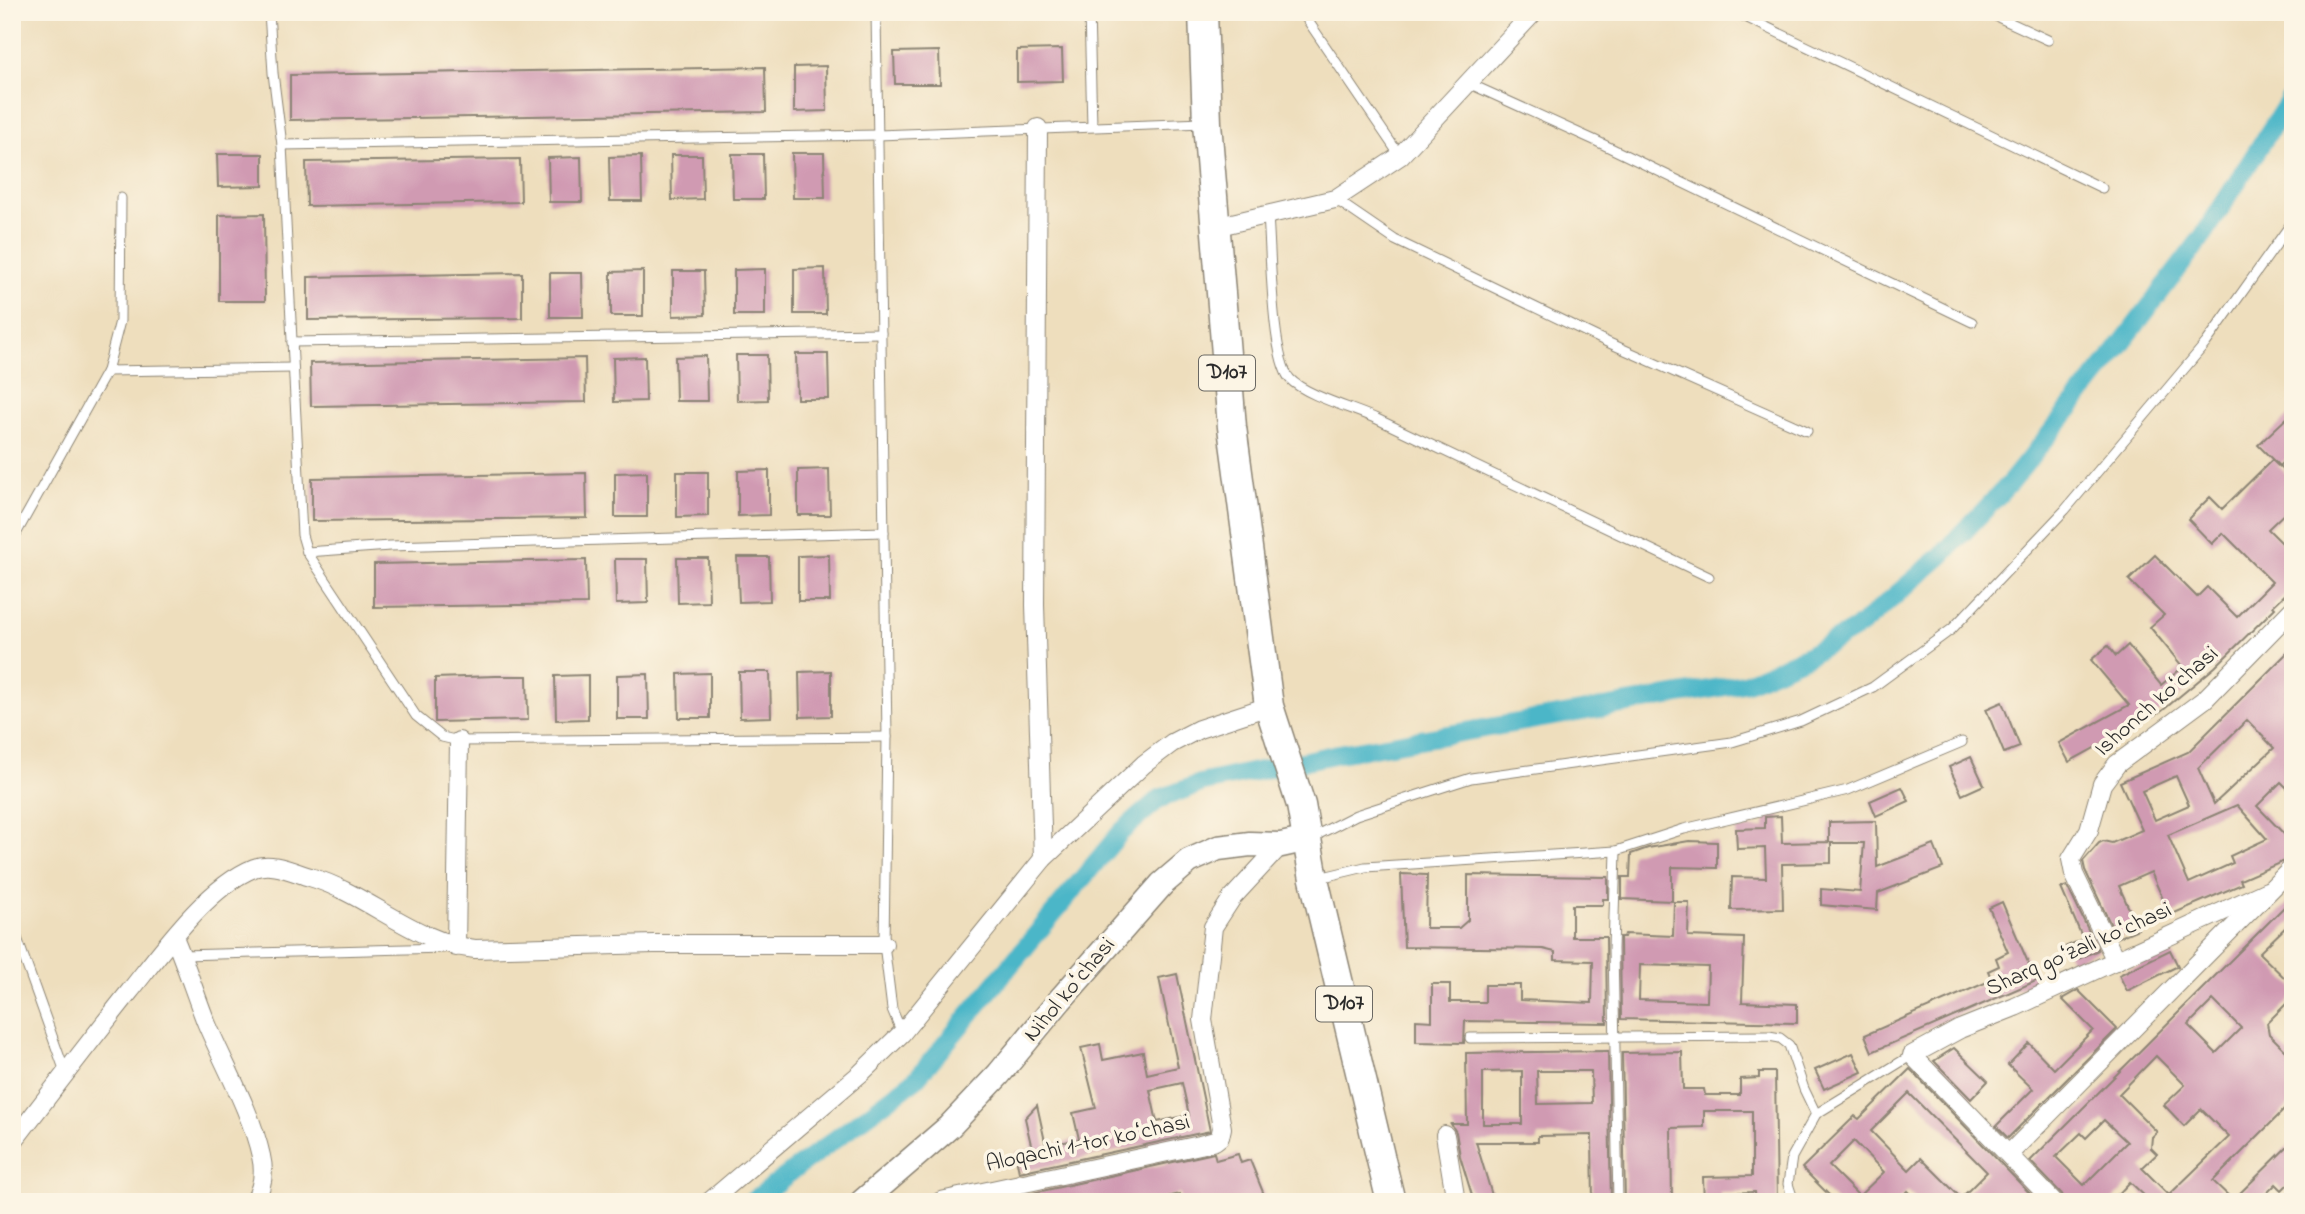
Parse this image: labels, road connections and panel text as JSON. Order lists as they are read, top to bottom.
{
  "streets": {
    "main road": ["D107", "Nihol koʻchasi"],
    "street": ["Ishonch koʻchasi", "Sharq goʻzali koʻchasi", "Aloqachi 1-tor koʻchasi"]
  },
  "crossings": [
    ["D107", "Nihol koʻchasi"],
    ["Ishonch koʻchasi", "Sharq goʻzali koʻchasi"],
    ["Nihol koʻchasi", "Aloqachi 1-tor koʻchasi"]
  ]
}
